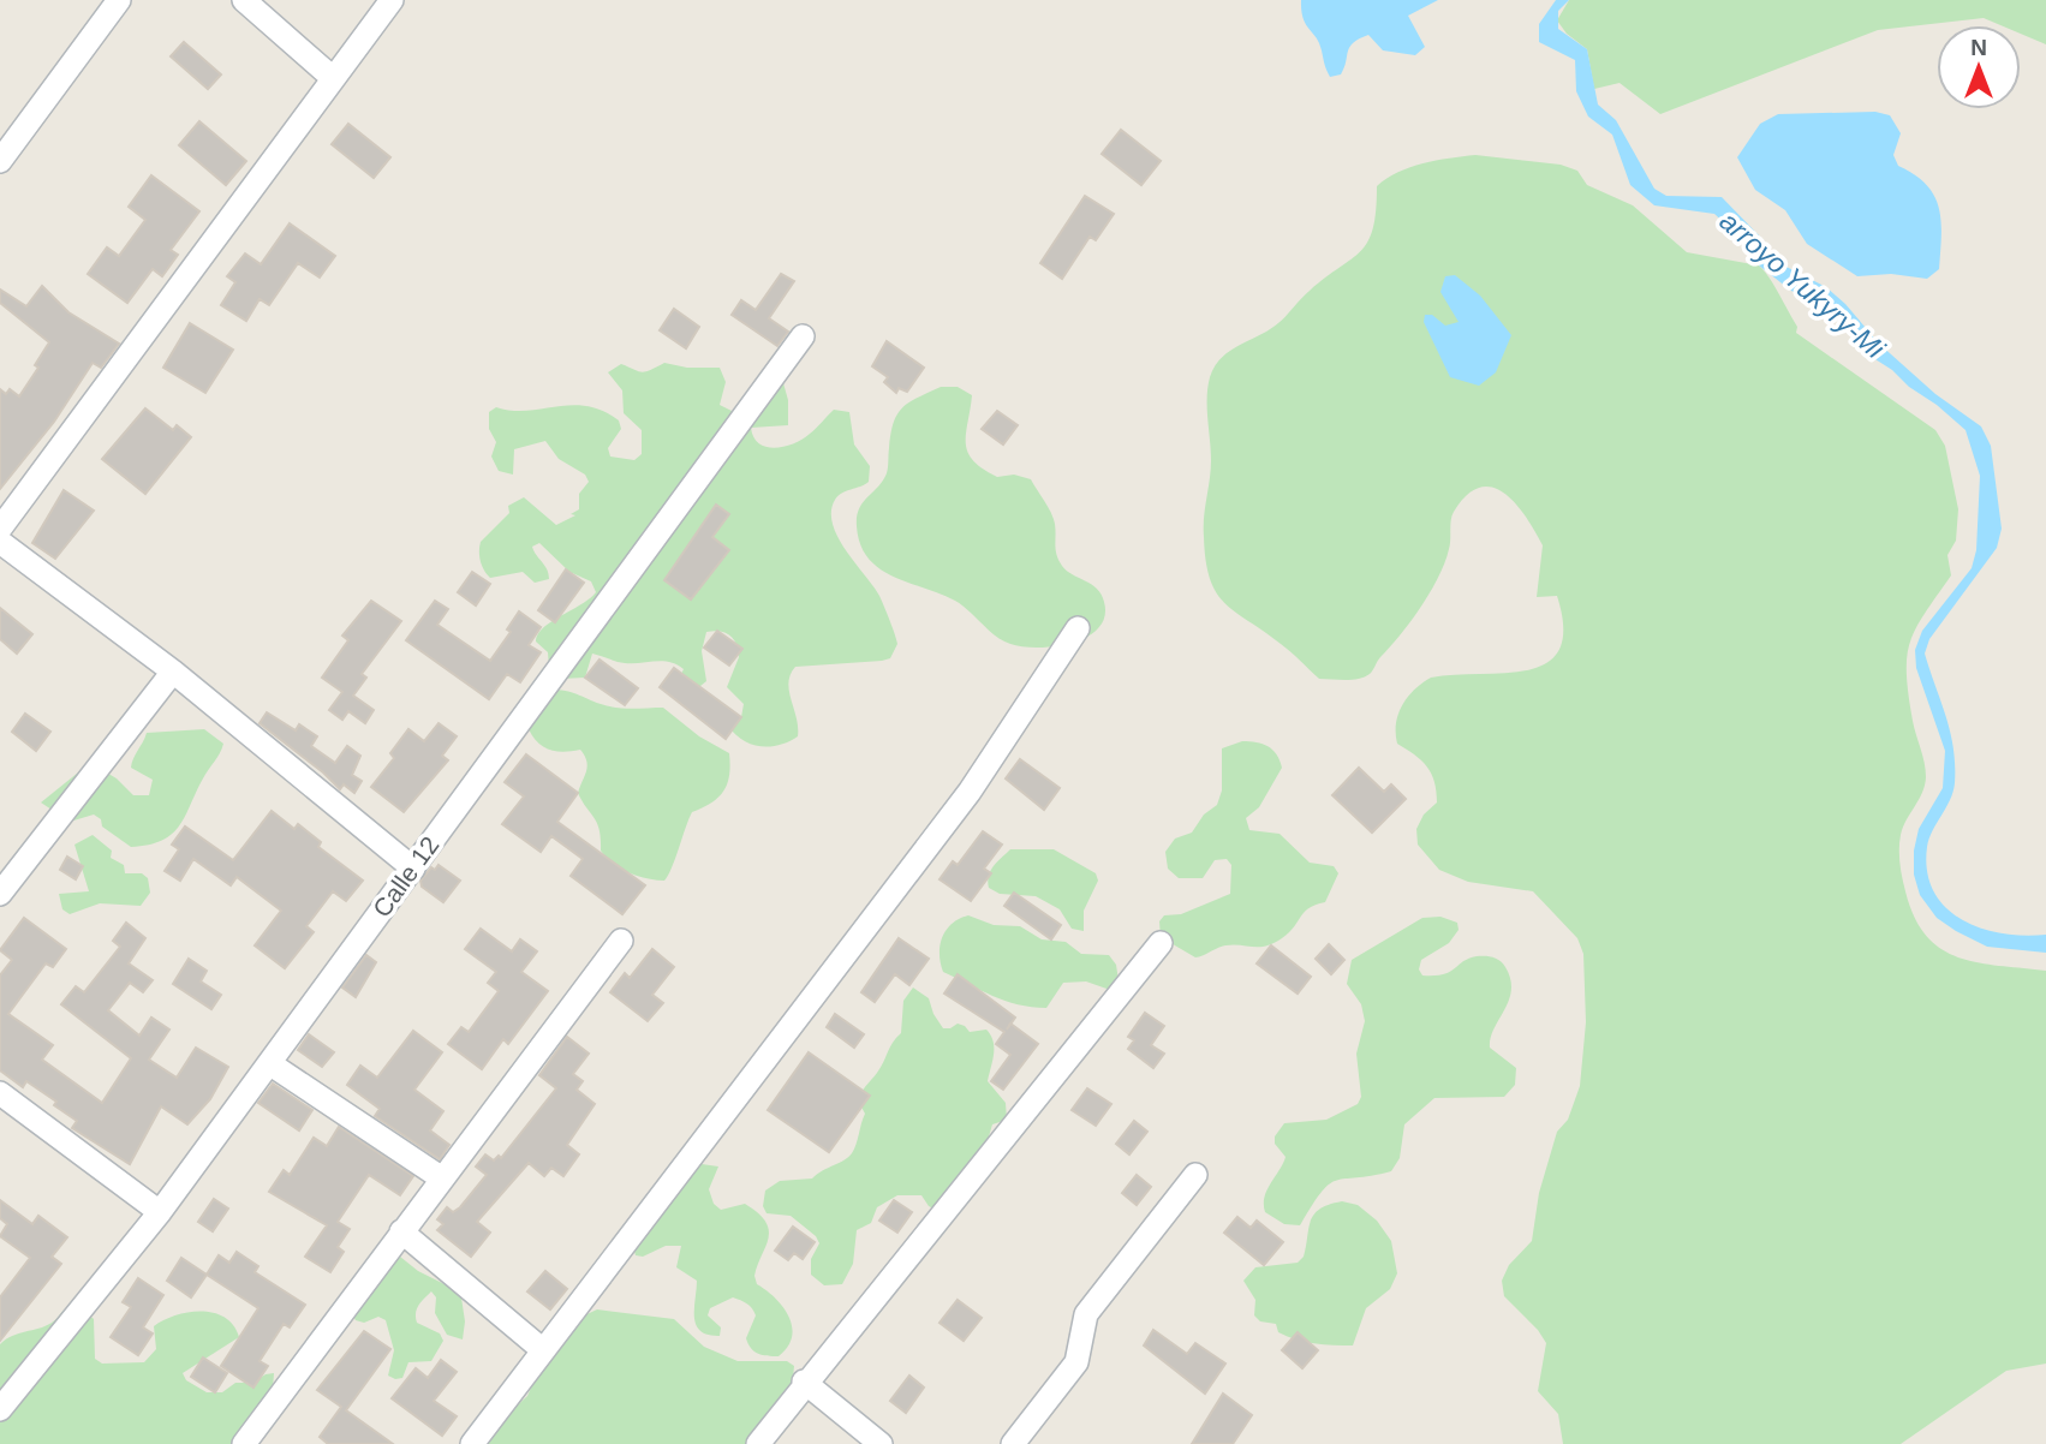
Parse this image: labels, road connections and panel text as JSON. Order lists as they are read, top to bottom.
{
  "streets": {
    "street": ["Calle 12"]
  },
  "water": ["arroyo Yukyry-Mi"],
  "north": "top"
}
